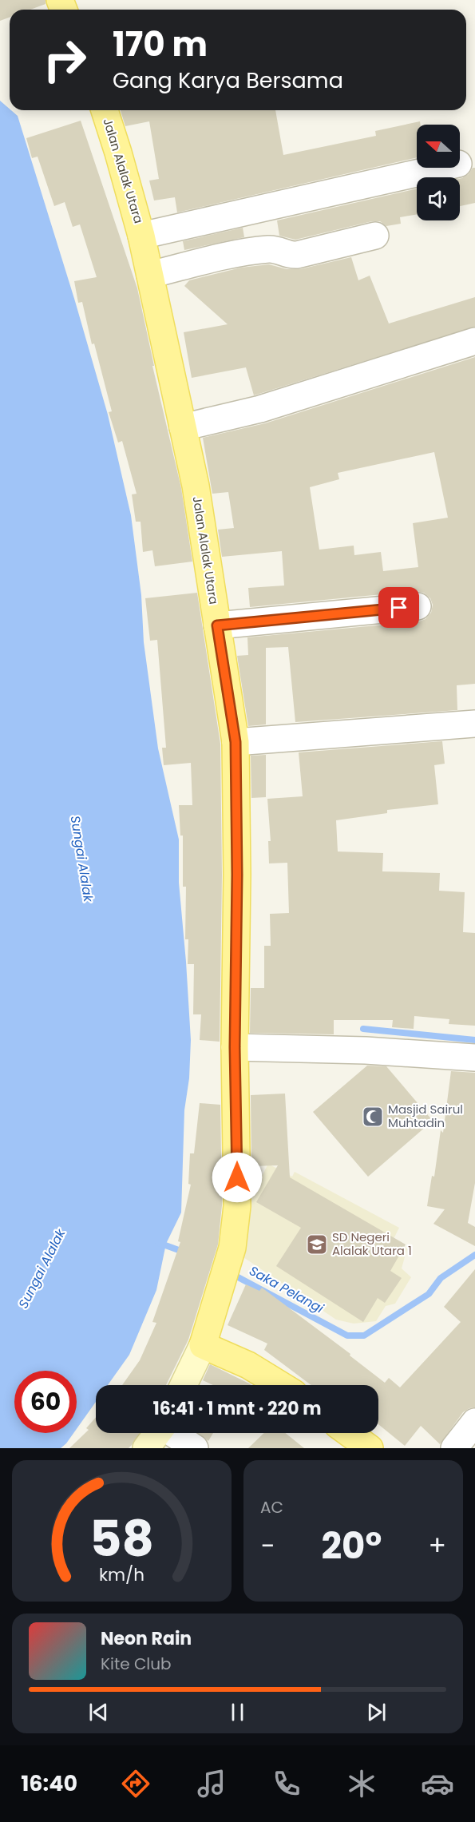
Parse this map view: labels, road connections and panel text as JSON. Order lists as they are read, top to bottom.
{
  "streets": {
    "main road": ["Jalan Alalak Utara"]
  },
  "water": ["Sungai Alalak", "Saka Pelangi"],
  "places": {
    "mosque": ["Masjid Sairul Muhtadin"],
    "school or university": ["SD Negeri Alalak Utara 1"]
  },
  "north": "left",
  "page": {
    "turn": ["170 m", "Gang Karya Bersama"],
    "limit": "60",
    "trip": "16:41 · 1 mnt · 220 m",
    "tile": "AC",
    "heat": ["−", "20°", "+"],
    "song": ["Neon Rain", "Kite Club"],
    "tabs": "16:40",
    "gauge": ["58", "km/h"]
  }
}
